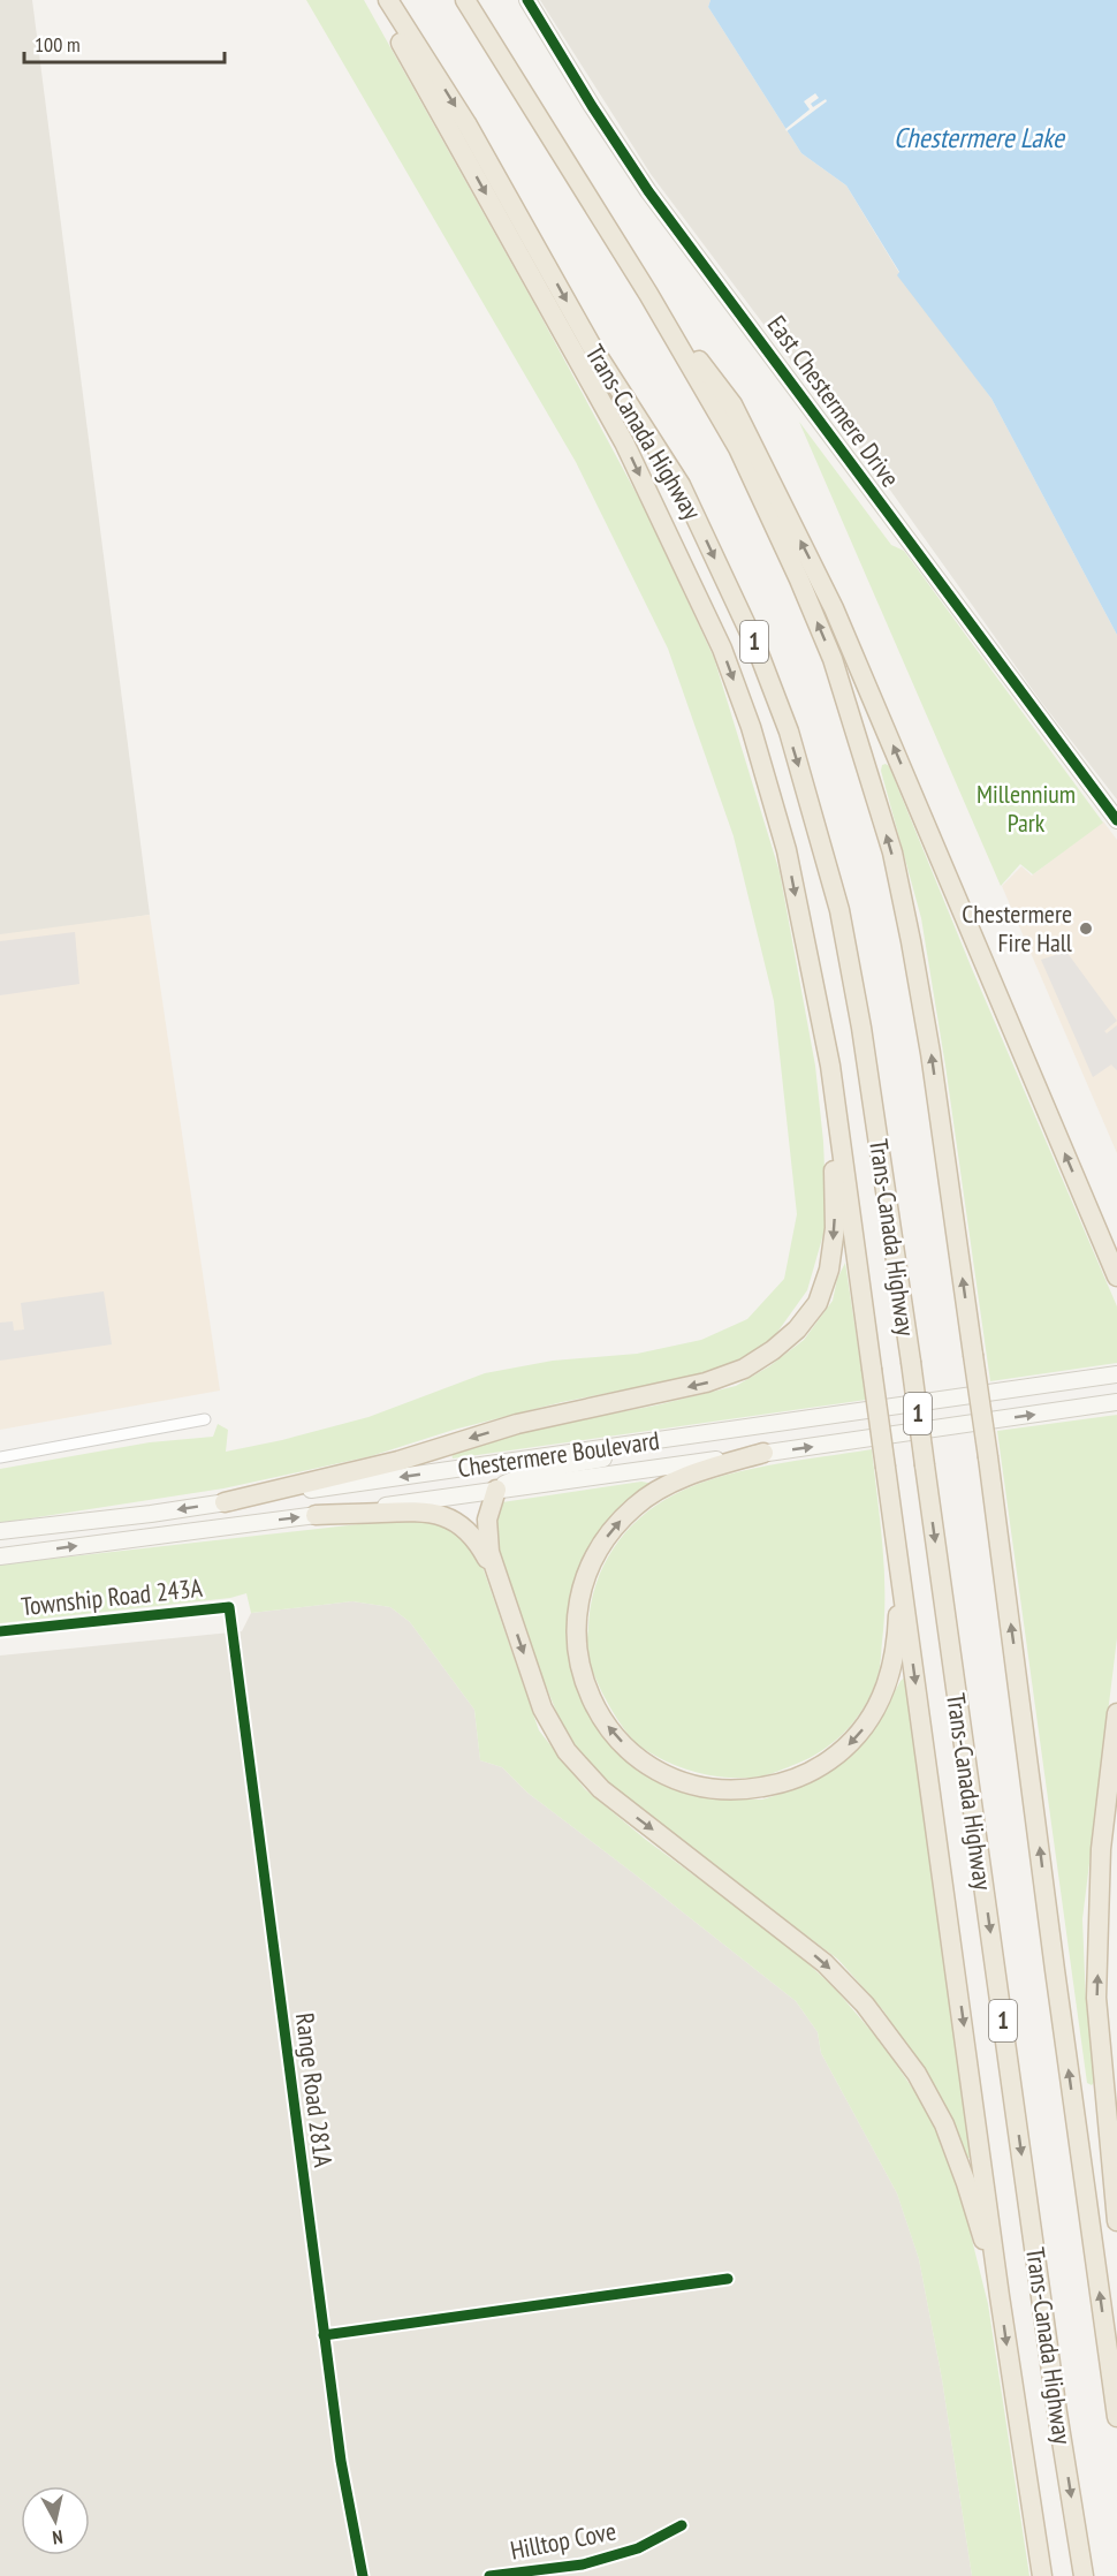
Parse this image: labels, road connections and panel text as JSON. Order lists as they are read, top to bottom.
{
  "streets": {
    "highway": ["Trans-Canada Highway", "1"],
    "main road": ["East Chestermere Drive", "Chestermere Boulevard"],
    "street": ["Township Road 243A", "Range Road 281A", "Hilltop Cove"]
  },
  "crossings": [
    ["Township Road 243A", "Range Road 281A"]
  ],
  "water": ["Chestermere Lake"],
  "parks": ["Millennium Park"],
  "places": ["Chestermere Fire Hall"],
  "scale_bar": "100 m",
  "north": "bottom"
}
